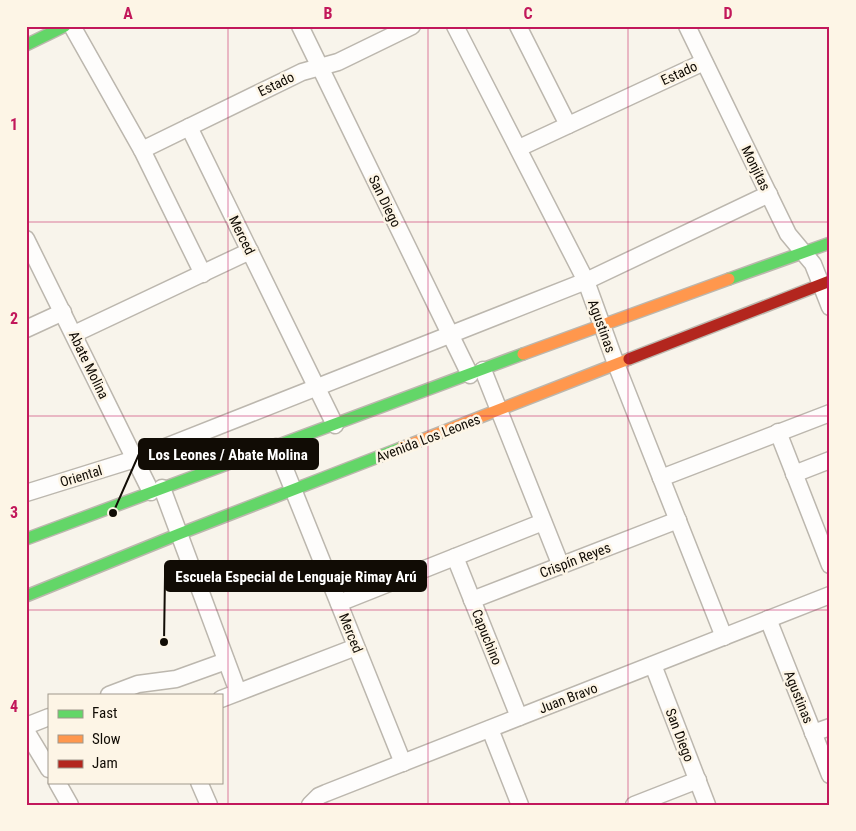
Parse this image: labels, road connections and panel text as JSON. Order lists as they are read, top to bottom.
{
  "streets": {
    "street": [
      "Estado",
      "Monjitas",
      "San Diego",
      "Merced",
      "Agustinas",
      "Abate Molina",
      "Avenida Los Leones",
      "Oriental",
      "Crispín Reyes",
      "Capuchino",
      "Juan Bravo"
    ]
  },
  "crossings": [
    ["Estado", "Monjitas"],
    ["Estado", "San Diego"],
    ["Estado", "Merced"],
    ["Estado", "Agustinas"],
    ["Monjitas", "Avenida Los Leones"],
    ["San Diego", "Avenida Los Leones"],
    ["San Diego", "Crispín Reyes"],
    ["San Diego", "Juan Bravo"],
    ["Merced", "Avenida Los Leones"],
    ["Merced", "Juan Bravo"],
    ["Agustinas", "Avenida Los Leones"],
    ["Agustinas", "Crispín Reyes"],
    ["Agustinas", "Juan Bravo"],
    ["Abate Molina", "Avenida Los Leones"],
    ["Abate Molina", "Oriental"],
    ["Crispín Reyes", "Capuchino"],
    ["Capuchino", "Juan Bravo"]
  ],
  "places": ["Los Leones / Abate Molina", "Escuela Especial de Lenguaje Rimay Arú"],
  "legend": ["Fast", "Slow", "Jam"],
  "grid": {
    "columns": [
      "A",
      "B",
      "C",
      "D"
    ],
    "rows": [
      "1",
      "2",
      "3",
      "4"
    ]
  }
}
